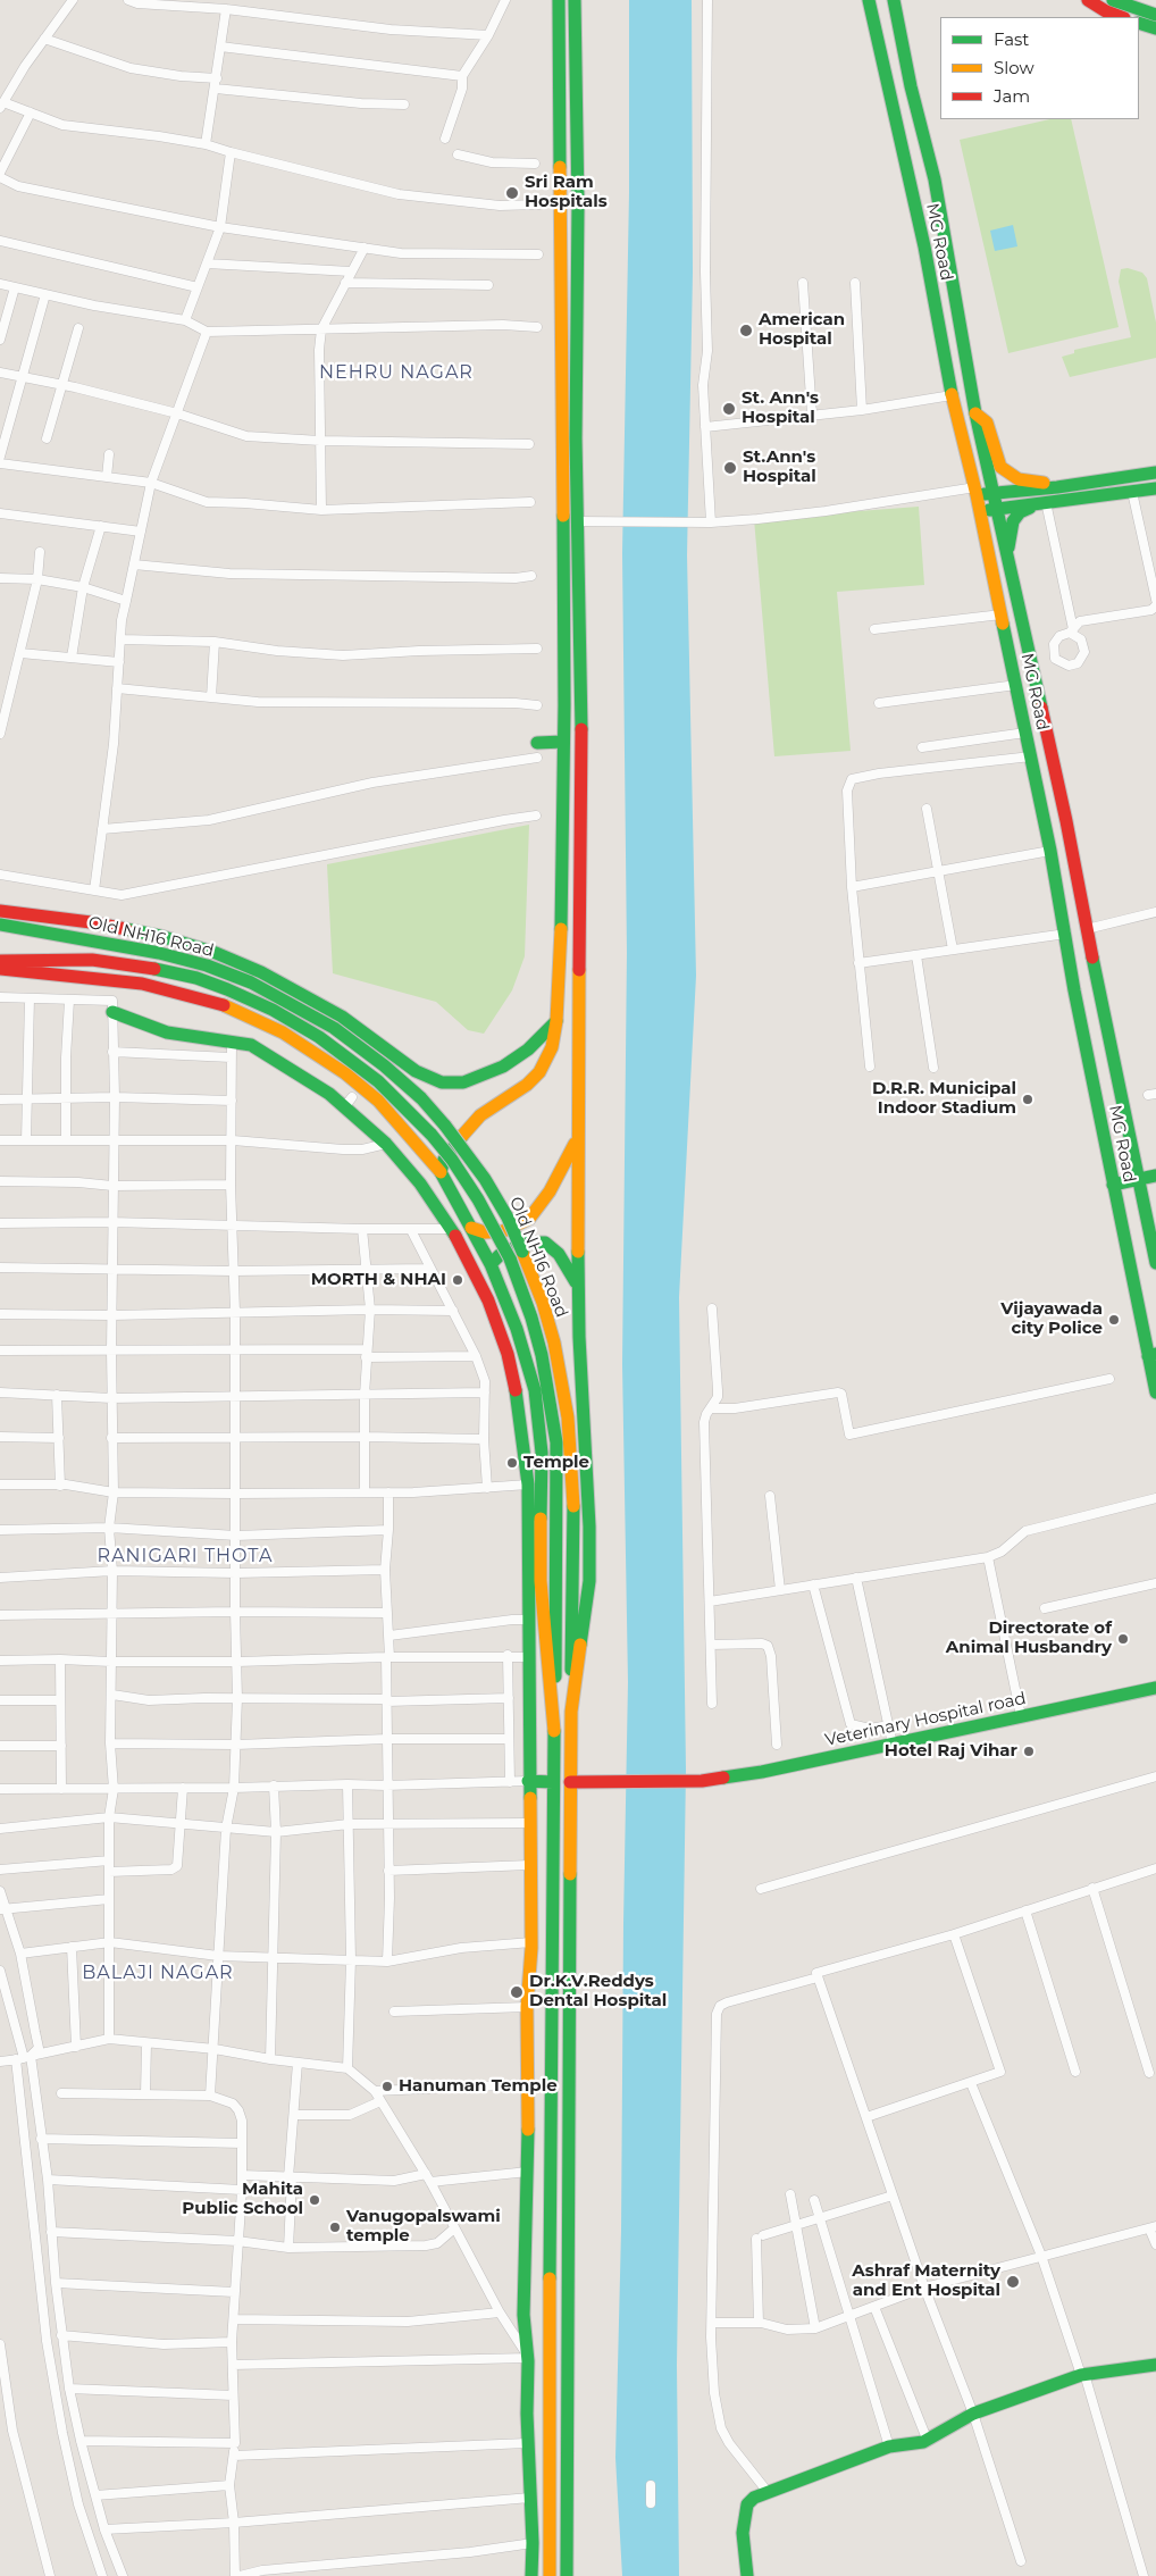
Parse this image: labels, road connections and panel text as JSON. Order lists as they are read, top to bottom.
{
  "streets": {
    "main road": ["MG Road", "Old NH16 Road", "Veterinary Hospital road"]
  },
  "districts": ["NEHRU NAGAR", "RANIGARI THOTA", "BALAJI NAGAR"],
  "places": [
    "Sri Ram Hospitals",
    "American Hospital",
    "St. Ann's Hospital",
    "St.Ann's Hospital",
    "D.R.R. Municipal Indoor Stadium",
    "MORTH & NHAI",
    "Vijayawada city Police",
    "Temple",
    "Directorate of Animal Husbandry",
    "Hotel Raj Vihar",
    "Dr.K.V.Reddys Dental Hospital",
    "Hanuman Temple",
    "Mahita Public School",
    "Vanugopalswami temple",
    "Ashraf Maternity and Ent Hospital"
  ],
  "legend": ["Fast", "Slow", "Jam"]
}
